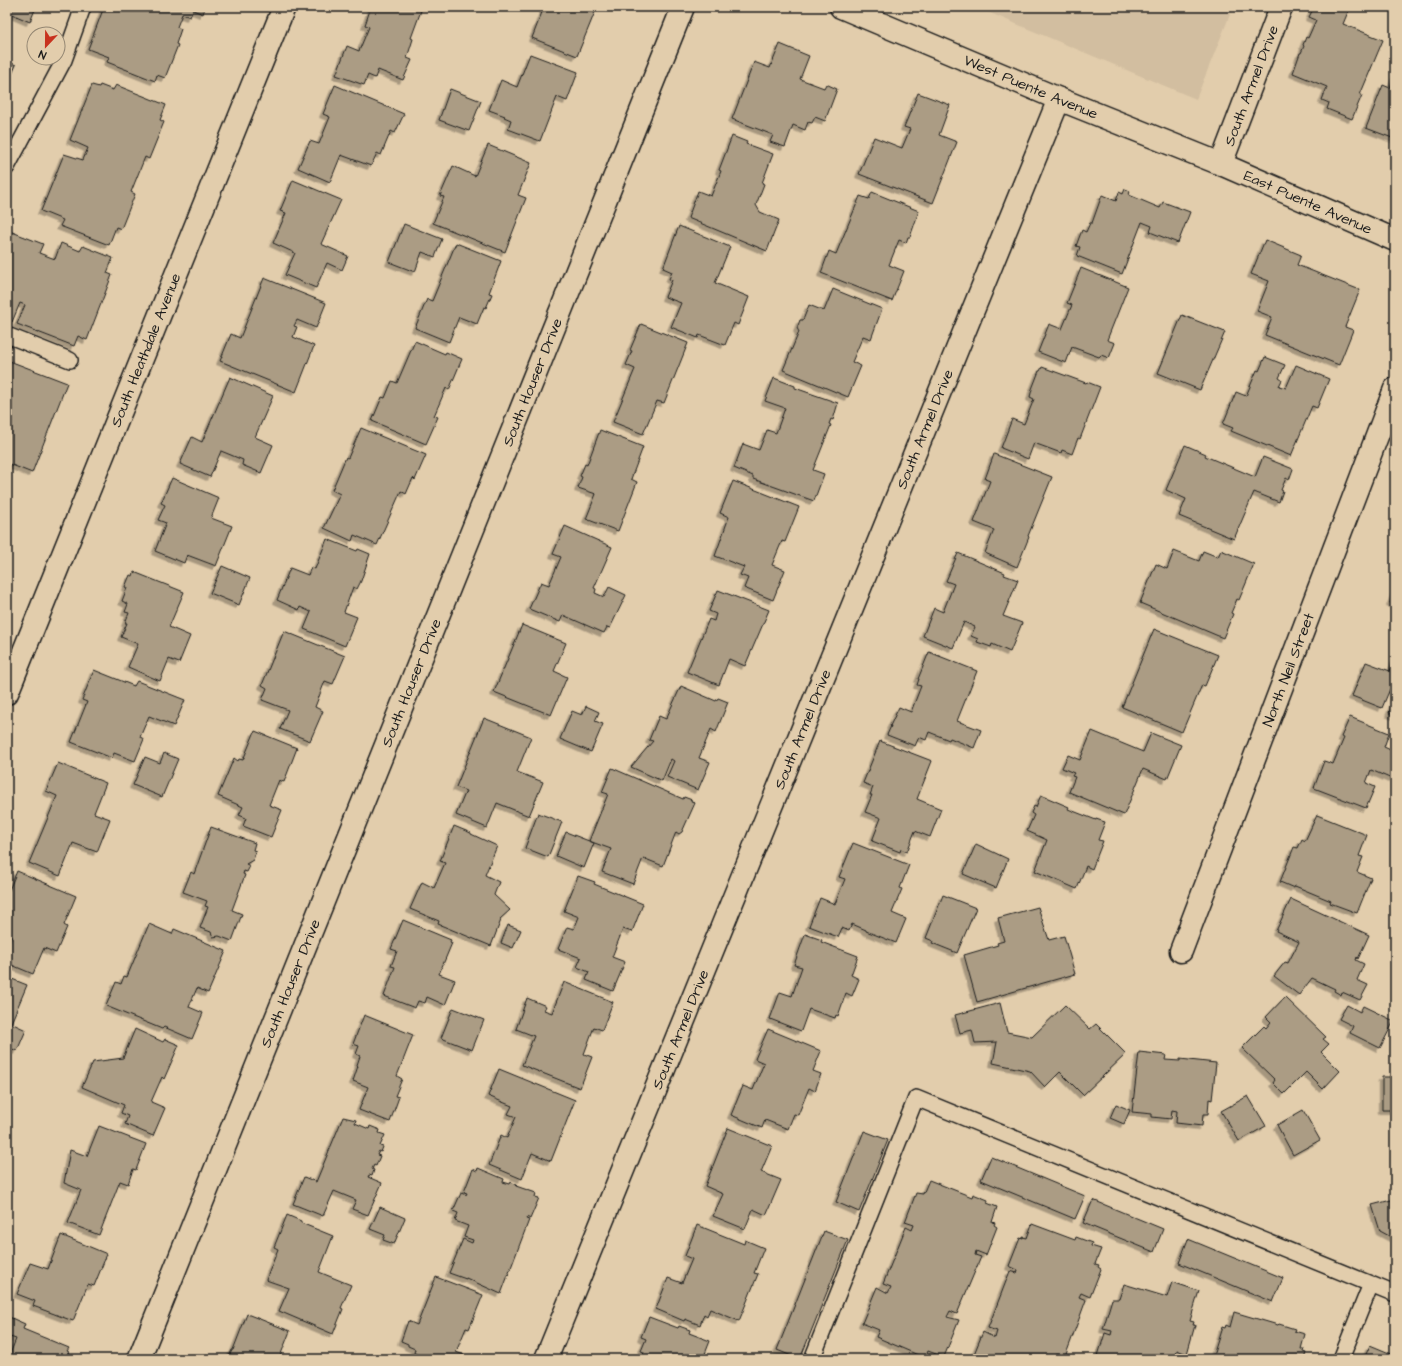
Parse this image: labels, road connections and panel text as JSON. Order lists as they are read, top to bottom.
{
  "streets": {
    "street": [
      "South Armel Drive",
      "West Puente Avenue",
      "East Puente Avenue",
      "South Heathdale Avenue",
      "South Houser Drive",
      "North Neil Street"
    ]
  },
  "crossings": [
    ["South Armel Drive", "West Puente Avenue"],
    ["South Armel Drive", "East Puente Avenue"],
    ["West Puente Avenue", "East Puente Avenue"]
  ],
  "north": "bottom"
}
